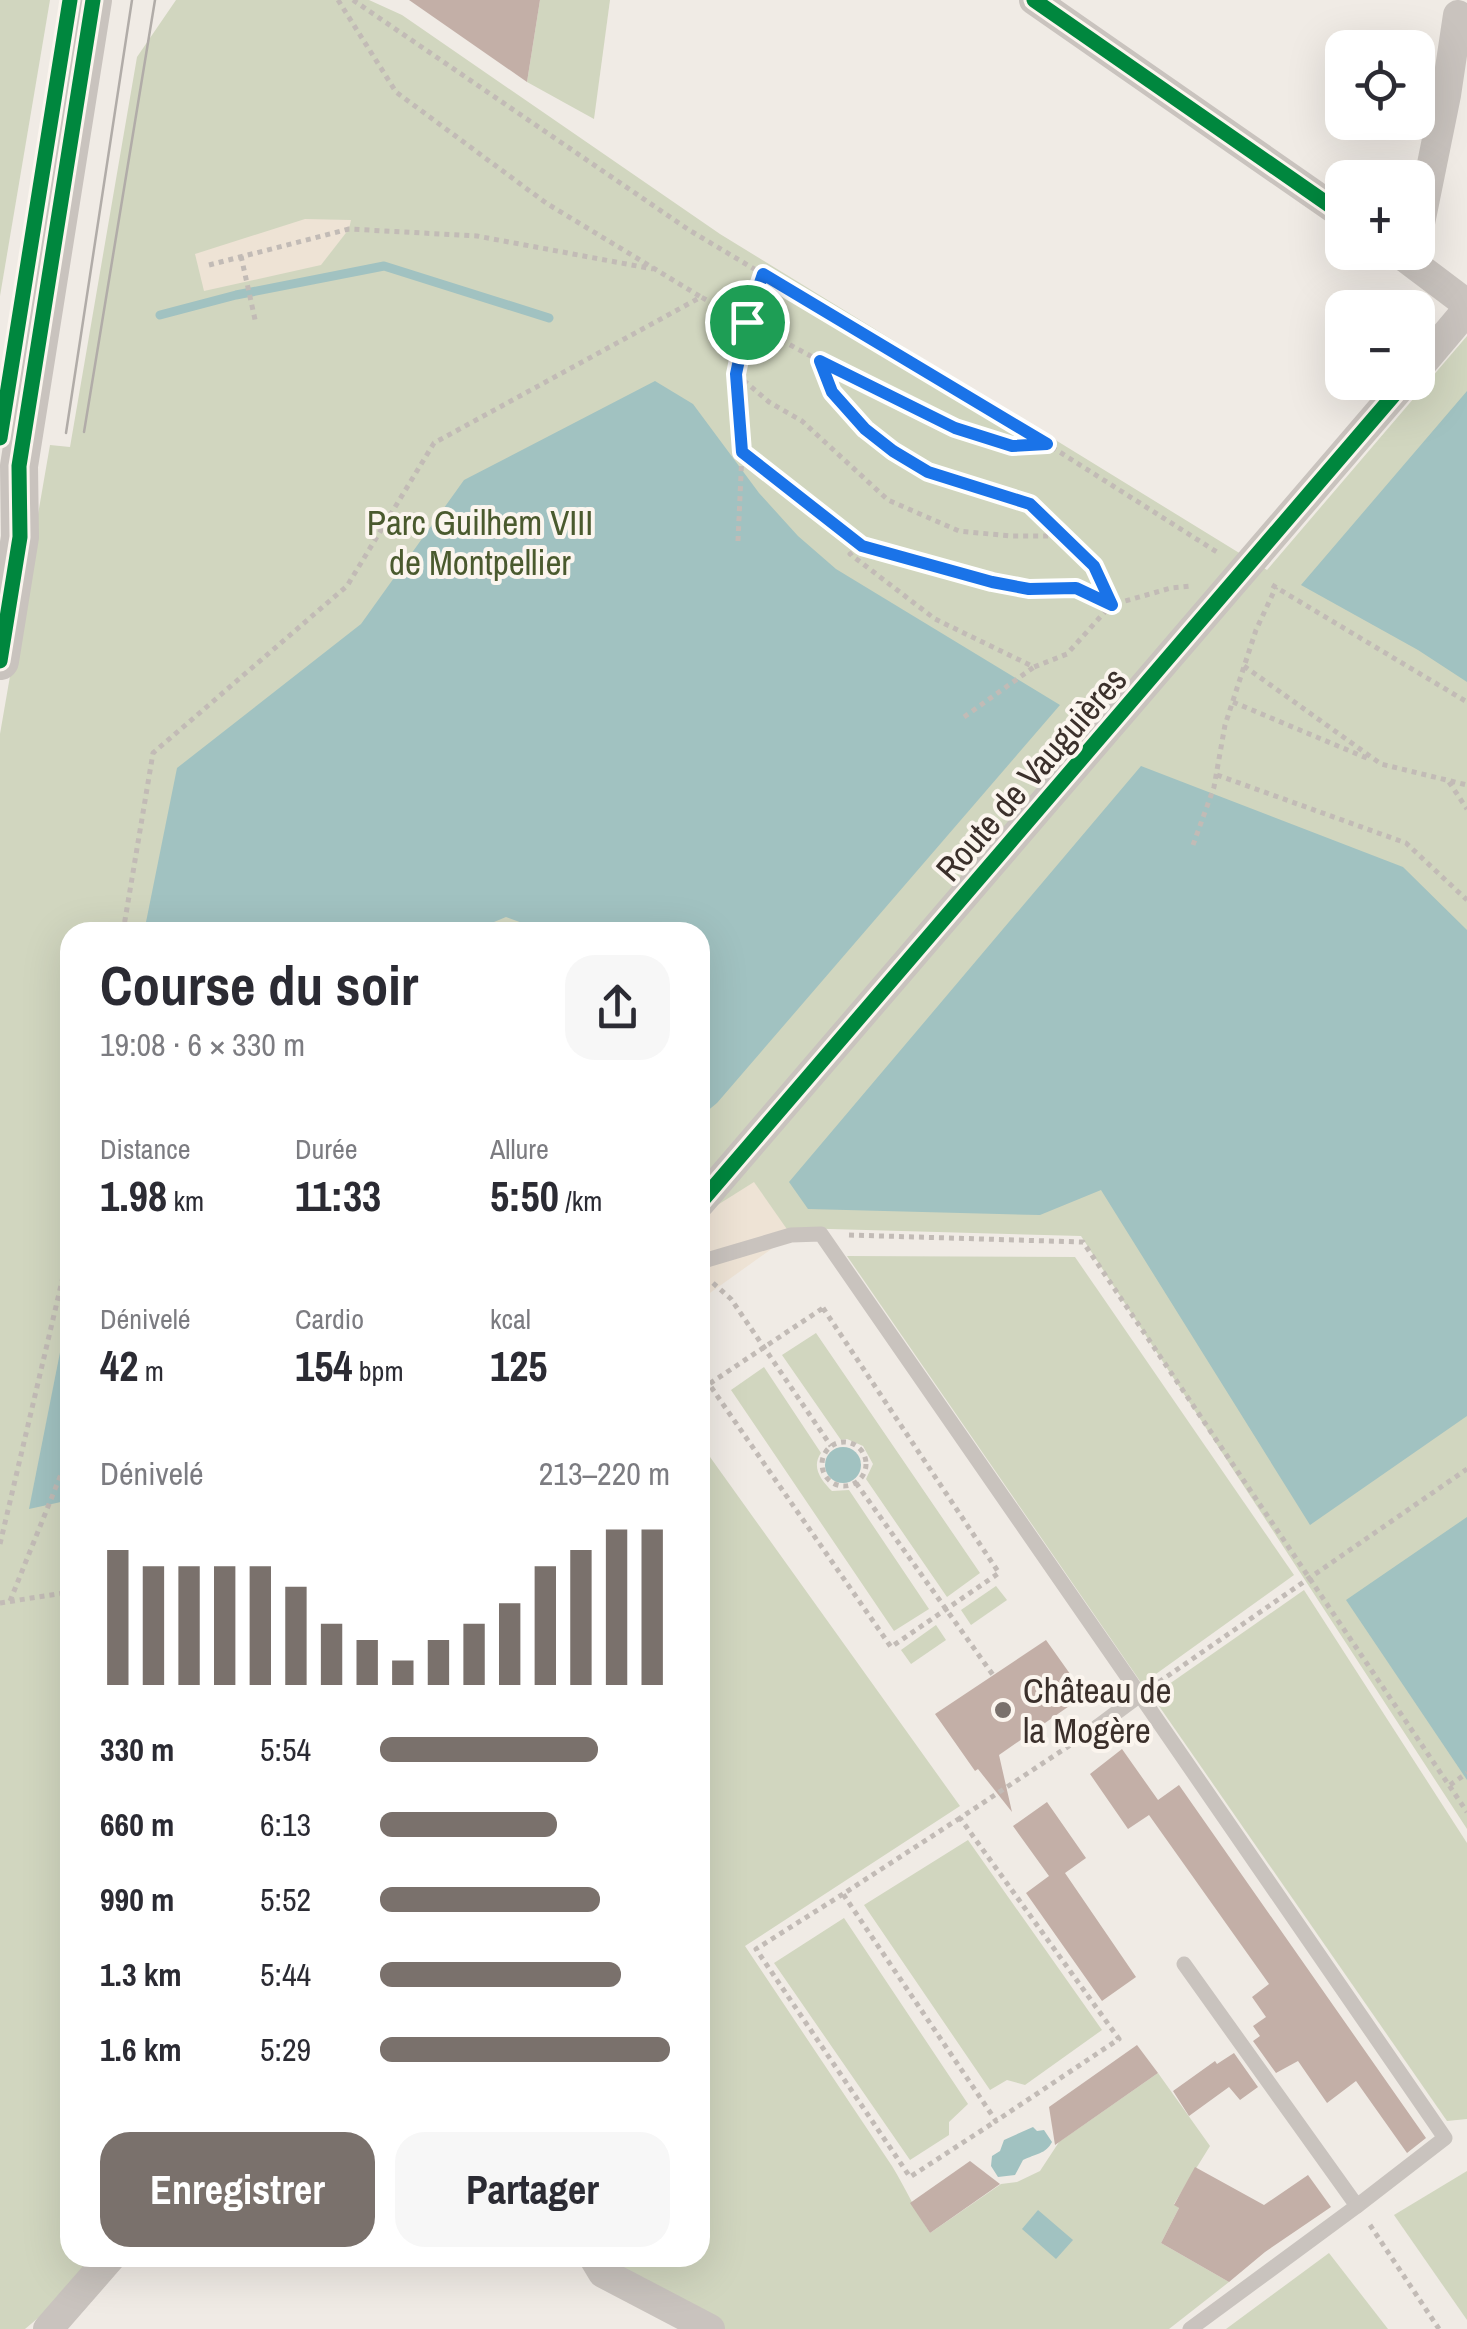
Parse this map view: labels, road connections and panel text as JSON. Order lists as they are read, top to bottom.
{
  "streets": {
    "street": ["Route de Vauguières"]
  },
  "parks": ["Parc Guilhem VIII de Montpellier"],
  "places": ["Château de la Mogère"],
  "page": {
    "map_buttons": ["+", "−"],
    "heading": ["Course du soir", "19:08 · 6 × 330 m"],
    "stats": [
      ["Distance", "1.98 km"],
      ["Durée", "11:33"],
      ["Allure", "5:50 /km"],
      ["Dénivelé", "42 m"],
      ["Cardio", "154 bpm"],
      ["kcal", "125"]
    ],
    "chart": ["Dénivelé", "213–220 m"],
    "list": [
      {
        "name": "330 m",
        "note": "5:54"
      },
      {
        "name": "660 m",
        "note": "6:13"
      },
      {
        "name": "990 m",
        "note": "5:52"
      },
      {
        "name": "1.3 km",
        "note": "5:44"
      },
      {
        "name": "1.6 km",
        "note": "5:29"
      }
    ],
    "buttons": ["Enregistrer", "Partager"]
  }
}
